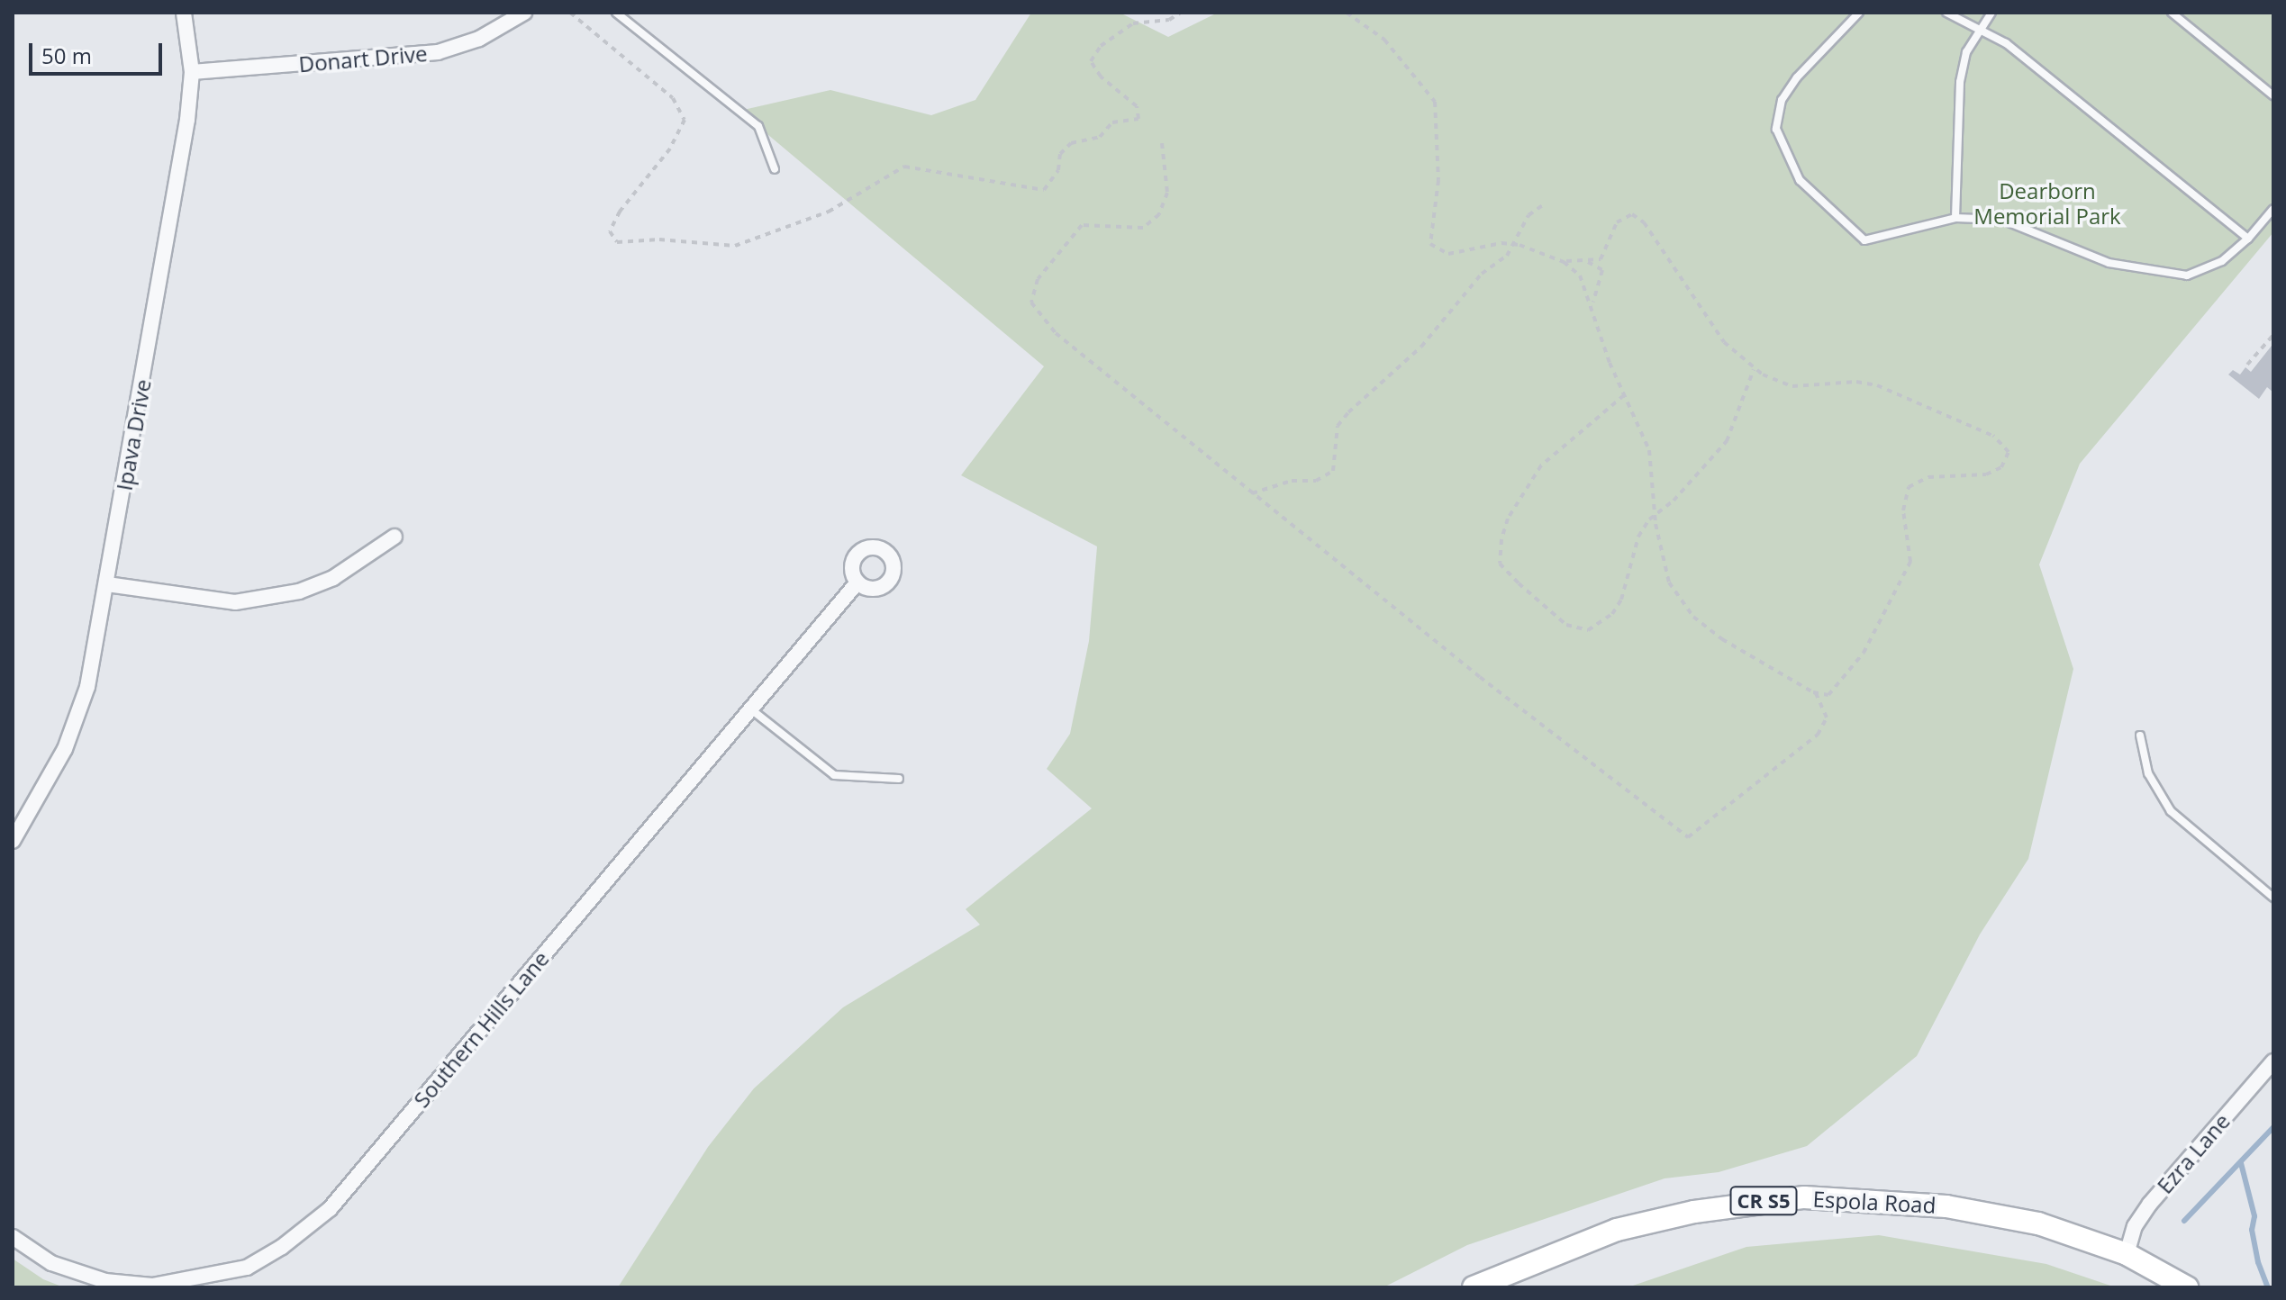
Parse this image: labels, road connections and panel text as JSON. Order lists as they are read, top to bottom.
{
  "streets": {
    "main road": ["CR S5", "Espola Road"],
    "street": [
      "Donart Drive",
      "Ipava Drive",
      "Southern Hills Lane",
      "Ezra Lane"
    ]
  },
  "crossings": [
    ["Donart Drive", "Ipava Drive"],
    ["Ezra Lane", "Espola Road"]
  ],
  "parks": ["Dearborn Memorial Park"],
  "scale_bar": "50 m"
}
